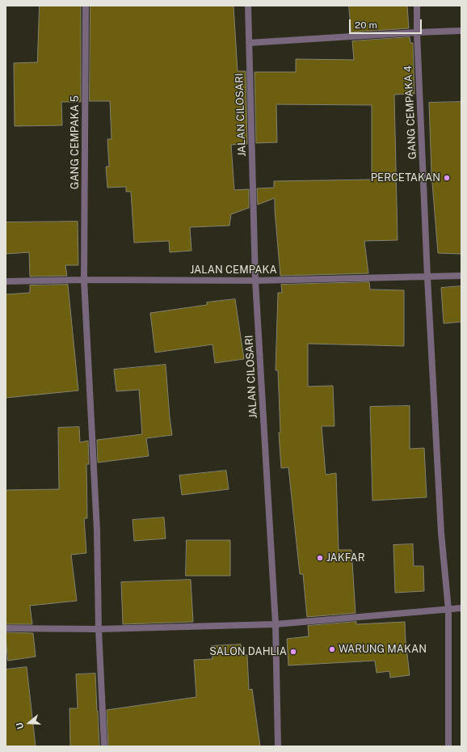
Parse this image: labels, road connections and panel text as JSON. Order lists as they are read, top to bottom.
{
  "streets": {
    "street": [
      "GANG CEMPAKA 4",
      "JALAN CILOSARI",
      "GANG CEMPAKA 5",
      "JALAN CEMPAKA"
    ]
  },
  "crossings": [
    ["GANG CEMPAKA 4", "JALAN CEMPAKA"],
    ["JALAN CILOSARI", "JALAN CEMPAKA"],
    ["GANG CEMPAKA 5", "JALAN CEMPAKA"]
  ],
  "places": [
    "PERCETAKAN",
    "JAKFAR",
    "WARUNG MAKAN",
    "SALON DAHLIA"
  ],
  "scale_bar": "20 m",
  "north": "left"
}
